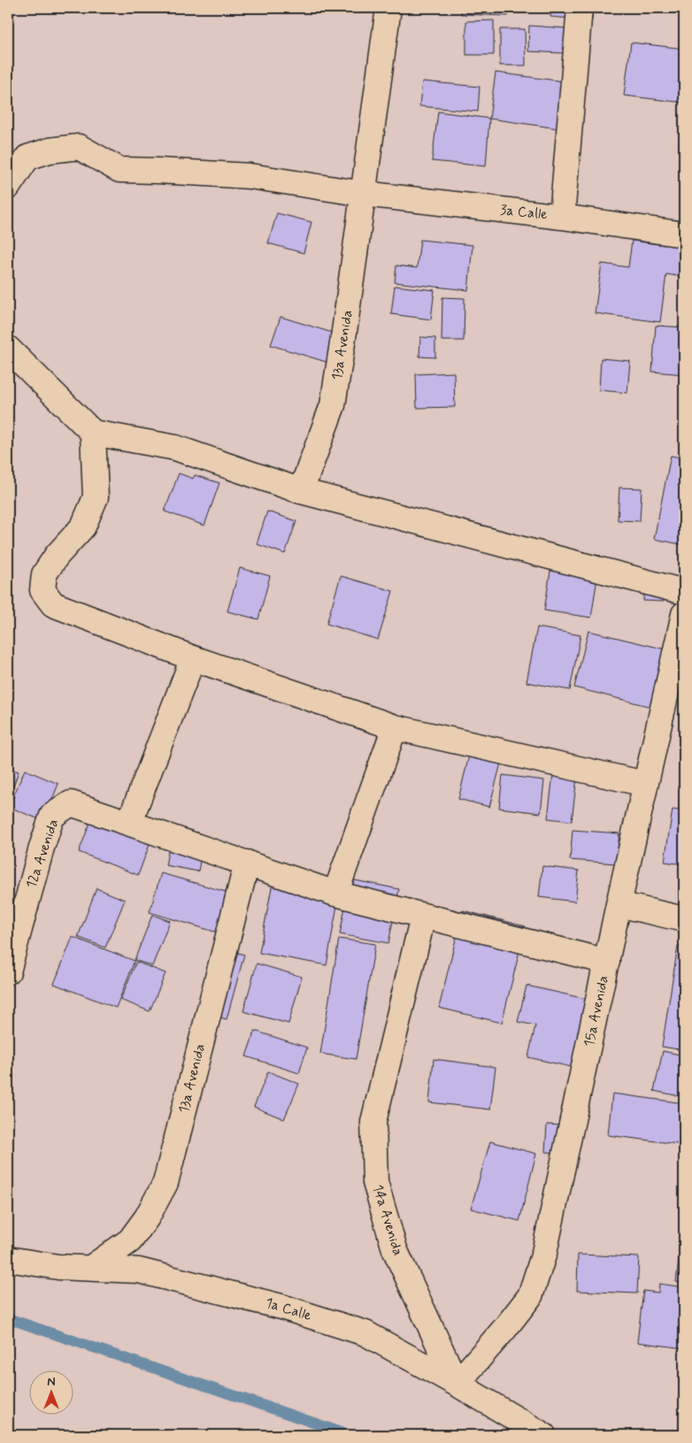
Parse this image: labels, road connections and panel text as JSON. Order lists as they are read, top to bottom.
{
  "streets": {
    "street": [
      "3a Calle",
      "13a Avenida",
      "12a Avenida",
      "15a Avenida",
      "14a Avenida",
      "1a Calle"
    ]
  },
  "crossings": [
    ["3a Calle", "13a Avenida"],
    ["13a Avenida", "1a Calle"],
    ["15a Avenida", "14a Avenida"],
    ["15a Avenida", "1a Calle"],
    ["14a Avenida", "1a Calle"]
  ],
  "north": "top"
}
